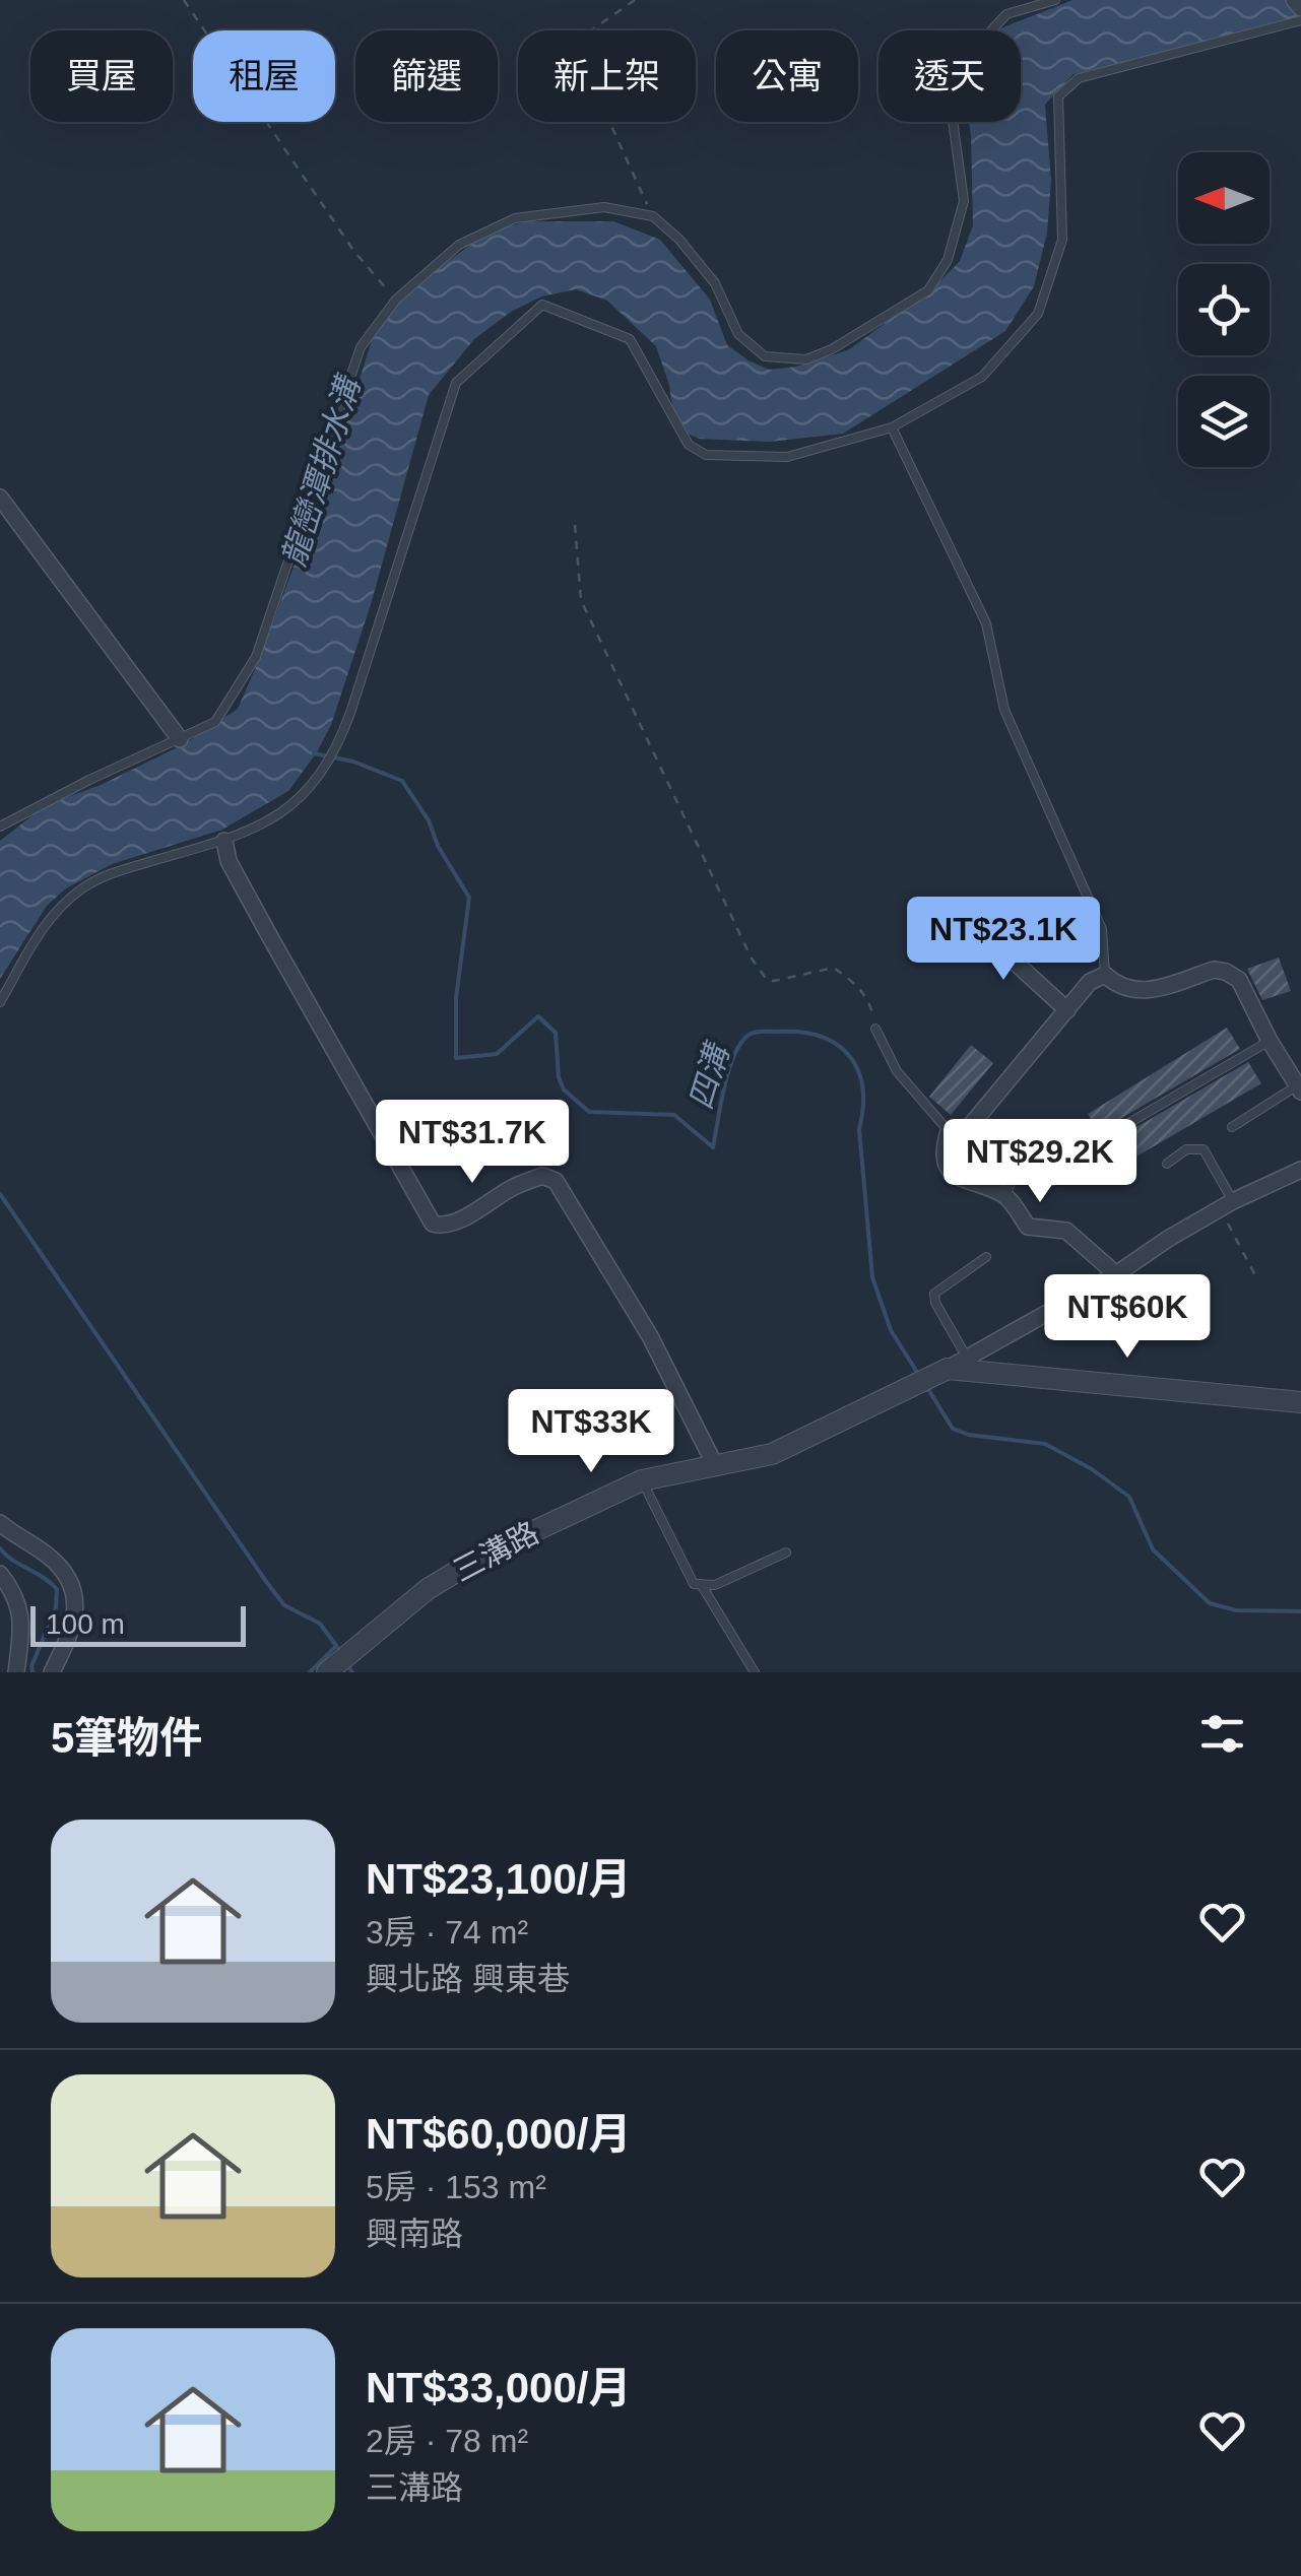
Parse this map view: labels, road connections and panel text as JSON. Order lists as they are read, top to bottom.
{
  "streets": {
    "street": ["三溝路"]
  },
  "water": ["龍巒潭排水溝", "四溝"],
  "scale_bar": "100 m",
  "north": "left",
  "page": {
    "chip": [
      "買屋",
      "租屋",
      "篩選",
      "新上架",
      "公寓",
      "透天"
    ],
    "price": [
      "NT$23.1K",
      "NT$31.7K",
      "NT$29.2K",
      "NT$60K",
      "NT$33K"
    ],
    "scale": "100 m",
    "heading": "5筆物件",
    "list": [
      {
        "name": "NT$23,100/月",
        "note": "3房 · 74 m² · 興北路 興東巷"
      },
      {
        "name": "NT$60,000/月",
        "note": "5房 · 153 m² · 興南路"
      },
      {
        "name": "NT$33,000/月",
        "note": "2房 · 78 m² · 三溝路"
      }
    ]
  }
}
